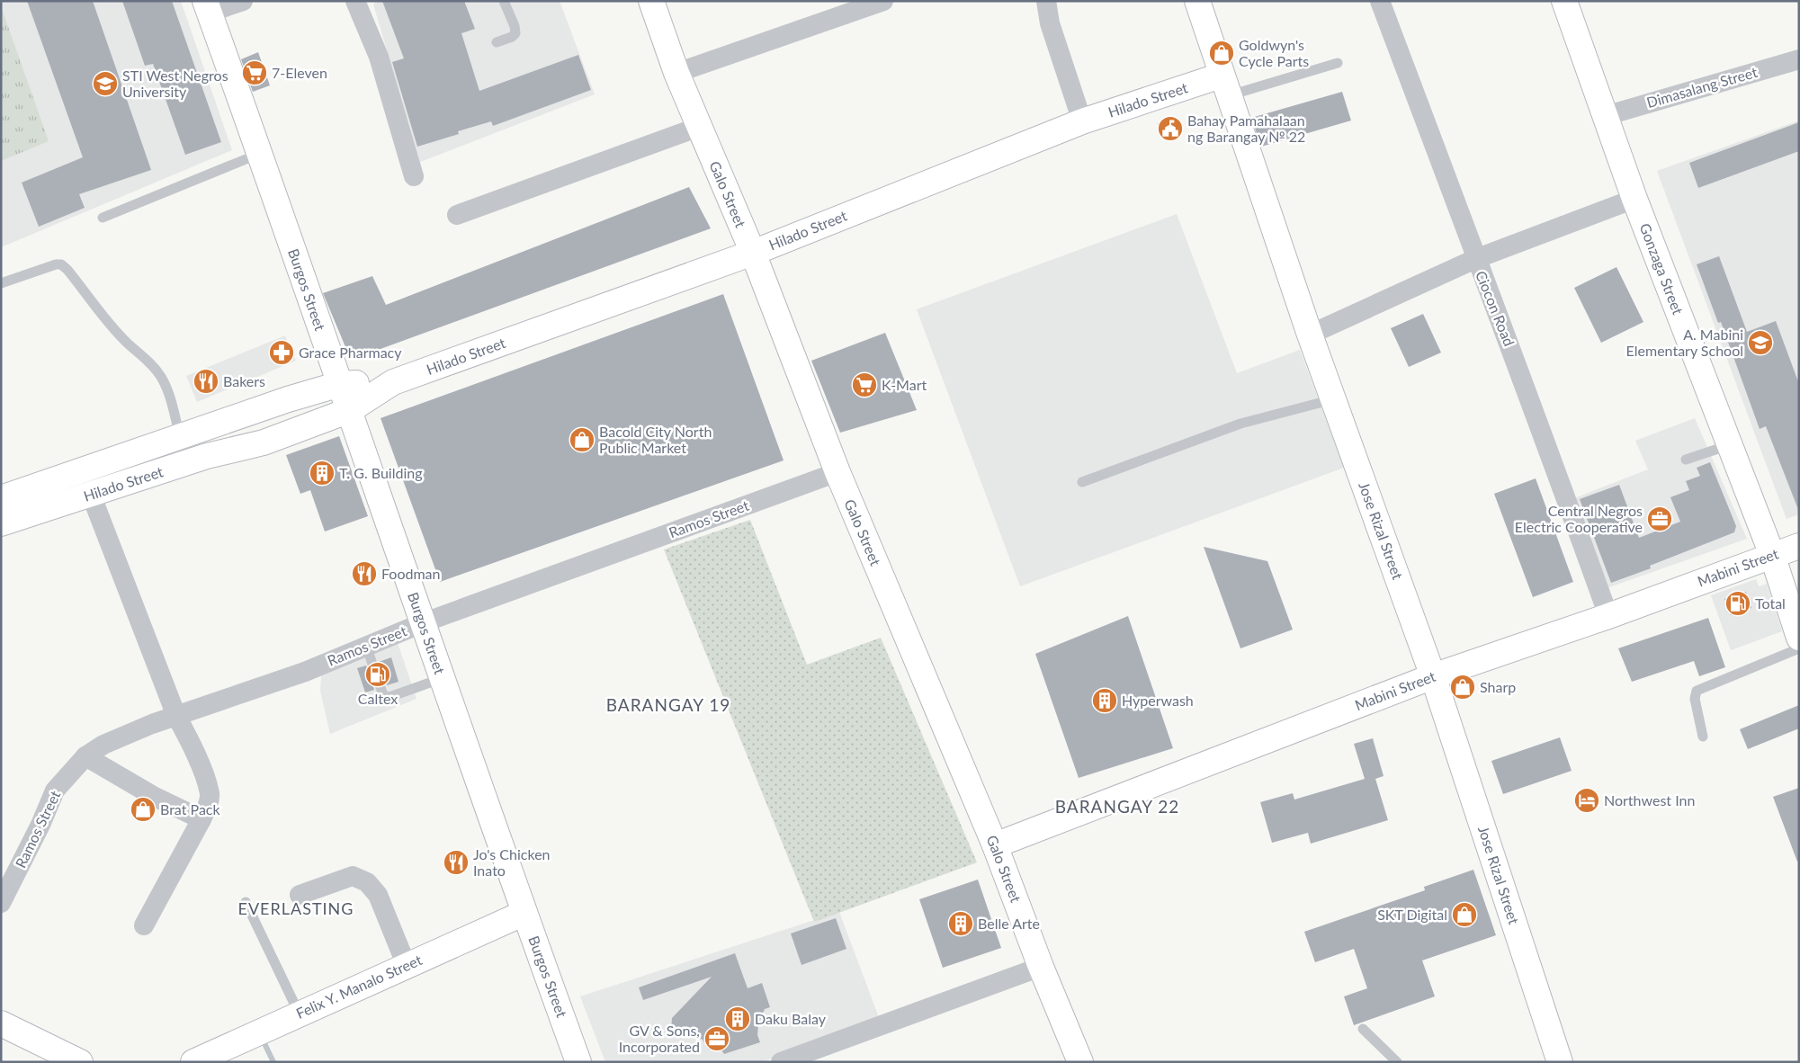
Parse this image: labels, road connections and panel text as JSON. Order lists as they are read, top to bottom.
{
  "streets": {
    "street": [
      "Dimasalang Street",
      "Hilado Street",
      "Galo Street",
      "Gonzaga Street",
      "Burgos Street",
      "Ciocon Road",
      "Ramos Street",
      "Jose Rizal Street",
      "Mabini Street",
      "Felix Y. Manalo Street"
    ]
  },
  "crossings": [
    ["Dimasalang Street", "Gonzaga Street"],
    ["Hilado Street", "Galo Street"],
    ["Hilado Street", "Burgos Street"],
    ["Hilado Street", "Jose Rizal Street"],
    ["Galo Street", "Ramos Street"],
    ["Galo Street", "Mabini Street"],
    ["Gonzaga Street", "Mabini Street"],
    ["Burgos Street", "Ramos Street"],
    ["Burgos Street", "Felix Y. Manalo Street"],
    ["Ciocon Road", "Mabini Street"],
    ["Jose Rizal Street", "Mabini Street"]
  ],
  "districts": ["BARANGAY 19", "BARANGAY 22", "EVERLASTING"],
  "places": {
    "shop": [
      "Goldwyn's Cycle Parts",
      "Bacold City North Public Market",
      "Sharp",
      "Brat Pack",
      "SKT Digital"
    ],
    "supermarket": ["7-Eleven", "K-Mart"],
    "school or university": ["STI West Negros University", "A. Mabini Elementary School"],
    "public building": ["Bahay Pamahalaan ng Barangay № 22"],
    "pharmacy": ["Grace Pharmacy"],
    "restaurant": ["Bakers", "Foodman", "Jo's Chicken Inato"],
    "building": [
      "T. G. Building",
      "Hyperwash",
      "Belle Arte",
      "Daku Balay"
    ],
    "office": ["Central Negros Electric Cooperative", "GV & Sons, Incorporated"],
    "fuel station": ["Total", "Caltex"],
    "hotel": ["Northwest Inn"]
  }
}
